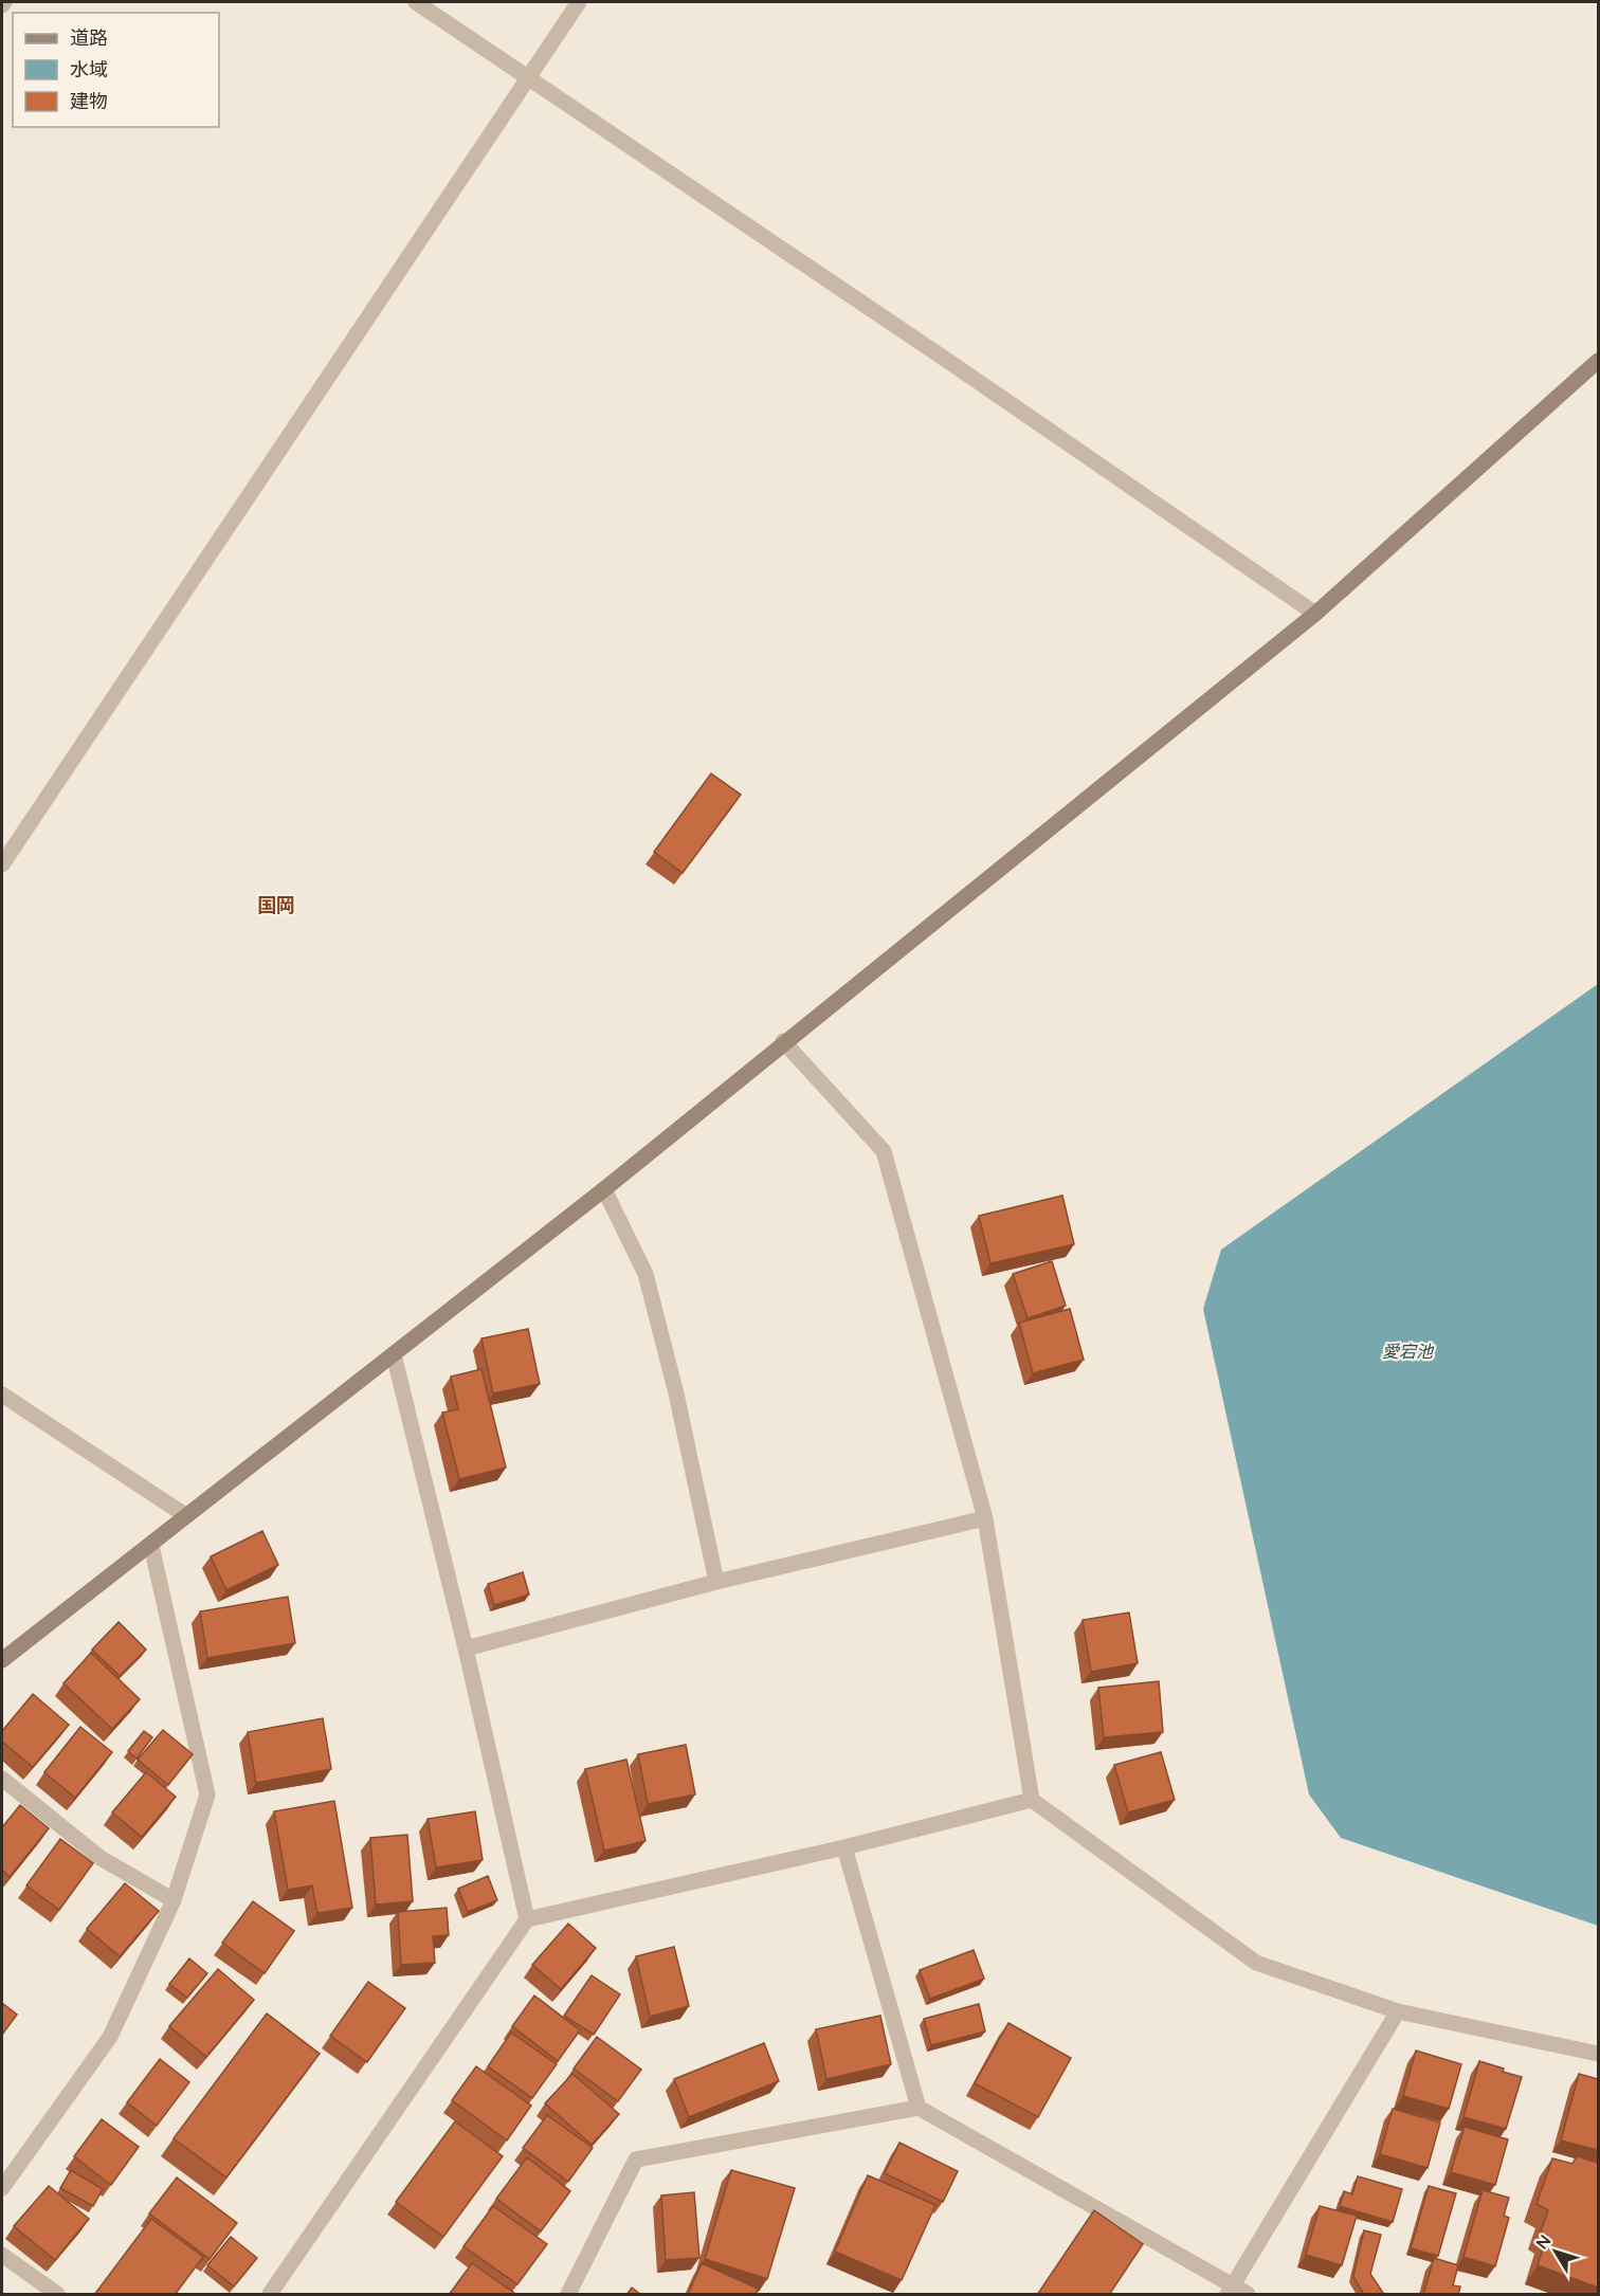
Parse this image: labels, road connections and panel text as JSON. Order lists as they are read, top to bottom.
{
  "districts": ["国岡"],
  "water": ["愛宕池"],
  "legend": ["道路", "水域", "建物"],
  "north": "top left"
}
